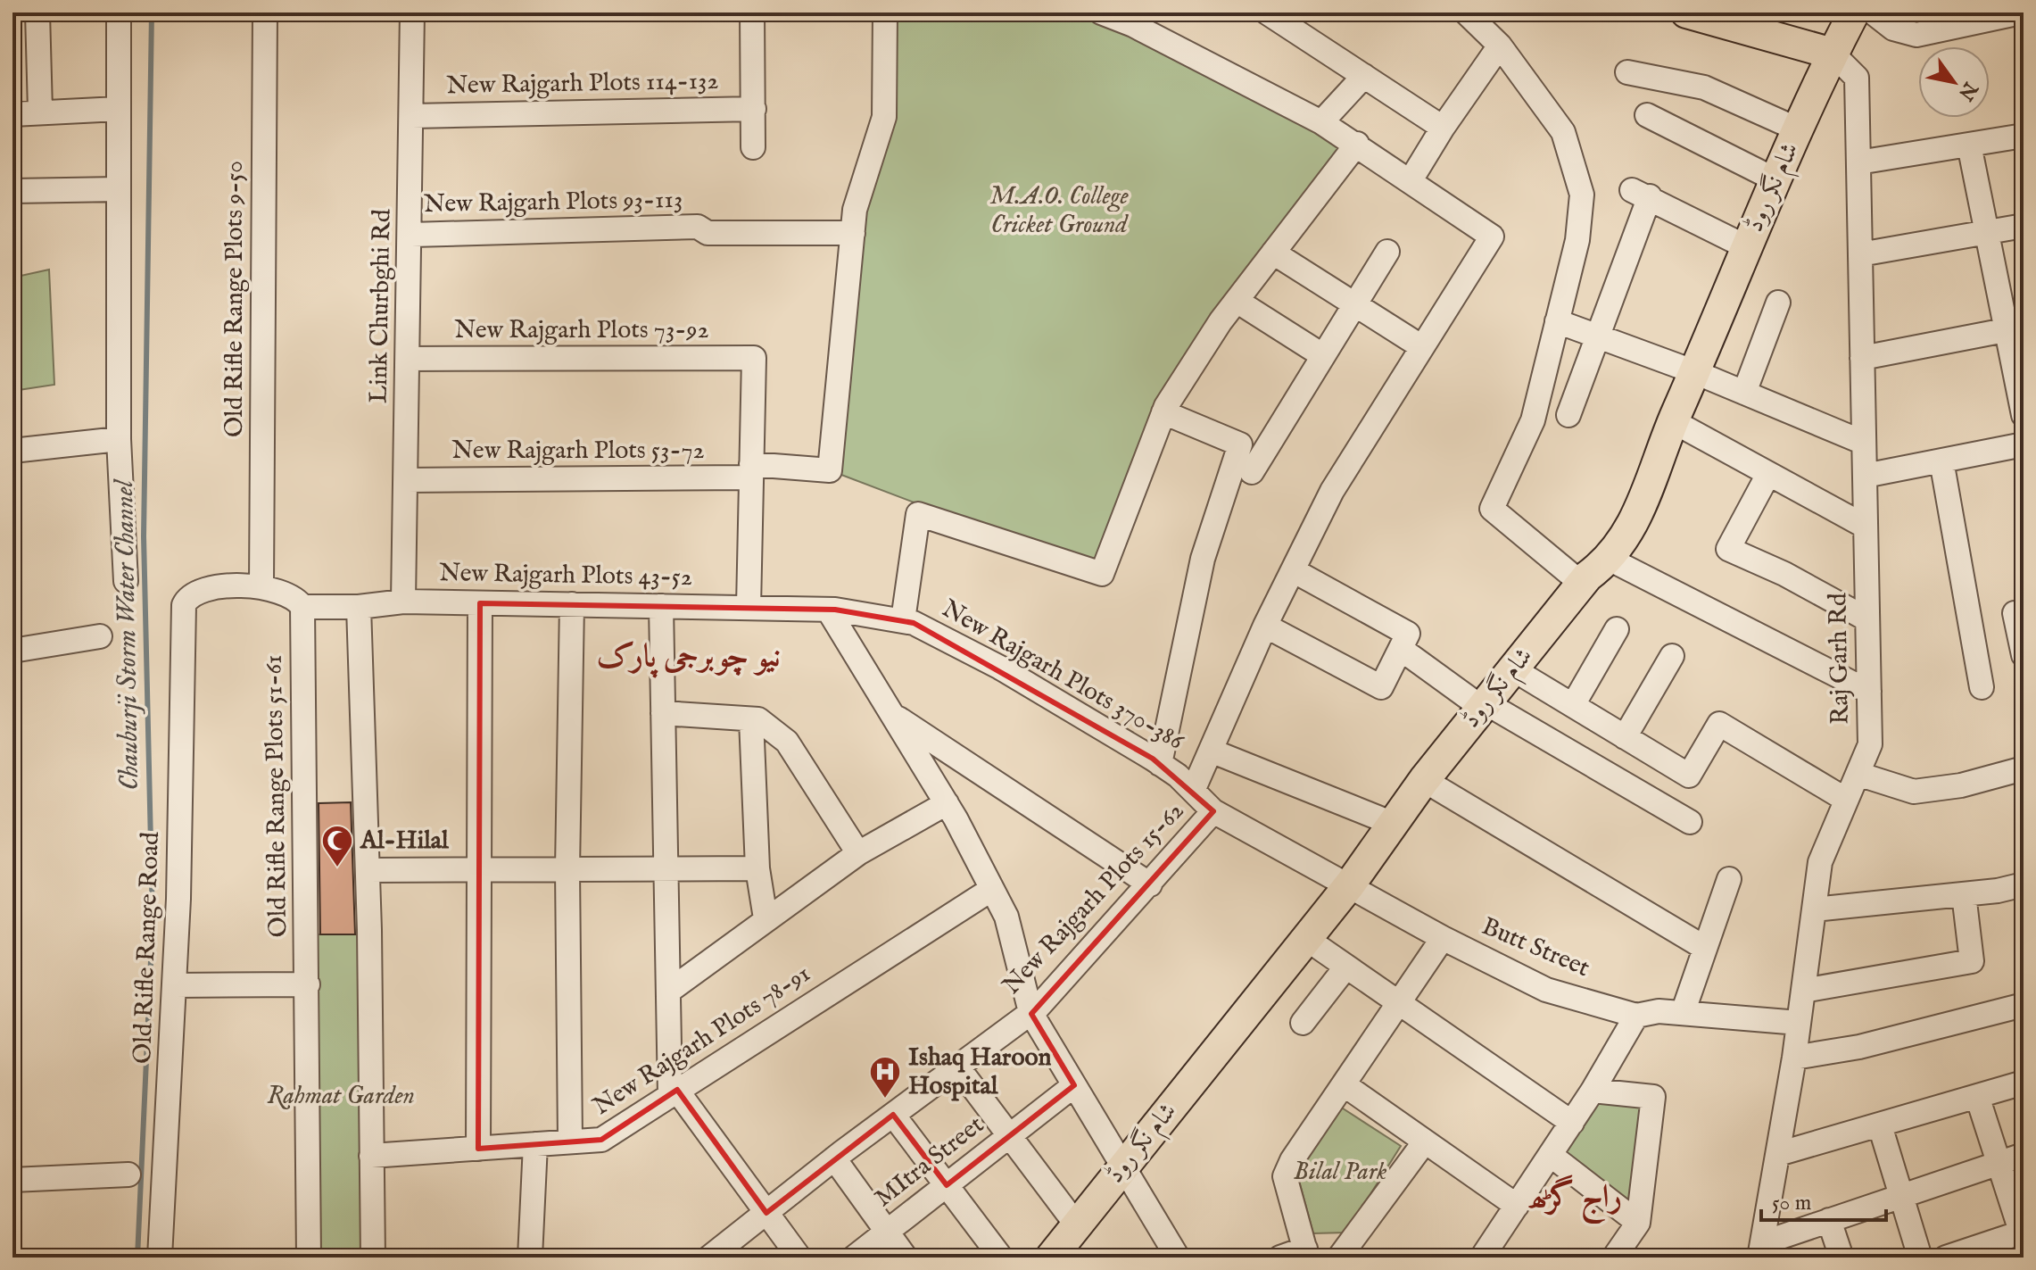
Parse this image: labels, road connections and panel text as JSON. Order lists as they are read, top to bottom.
{
  "streets": {
    "main road": ["شام نگر روڈ"],
    "street": [
      "New Rajgarh Plots 114-132",
      "New Rajgarh Plots 93-113",
      "Old Rifle Range Plots 9-50",
      "Link Churbghi Rd",
      "New Rajgarh Plots 73-92",
      "New Rajgarh Plots 53-72",
      "New Rajgarh Plots 43-52",
      "Raj Garh Rd",
      "New Rajgarh Plots 370-386",
      "Old Rifle Range Plots 51-61",
      "New Rajgarh Plots 15-62",
      "Old Rifle Range Road",
      "Butt Street",
      "New Rajgarh Plots 78-91",
      "MItra Street"
    ]
  },
  "crossings": [
    ["New Rajgarh Plots 114-132", "Link Churbghi Rd"],
    ["شام نگر روڈ", "Raj Garh Rd"],
    ["شام نگر روڈ", "Butt Street"],
    ["New Rajgarh Plots 93-113", "Link Churbghi Rd"],
    ["New Rajgarh Plots 93-113", "New Rajgarh Plots 53-72"],
    ["Old Rifle Range Plots 9-50", "Old Rifle Range Road"],
    ["Link Churbghi Rd", "New Rajgarh Plots 73-92"],
    ["Link Churbghi Rd", "New Rajgarh Plots 53-72"],
    ["Link Churbghi Rd", "New Rajgarh Plots 43-52"],
    ["New Rajgarh Plots 73-92", "New Rajgarh Plots 53-72"],
    ["New Rajgarh Plots 43-52", "New Rajgarh Plots 370-386"],
    ["New Rajgarh Plots 43-52", "Old Rifle Range Plots 51-61"],
    ["Raj Garh Rd", "Butt Street"],
    ["New Rajgarh Plots 370-386", "New Rajgarh Plots 15-62"],
    ["New Rajgarh Plots 370-386", "Butt Street"],
    ["New Rajgarh Plots 15-62", "Butt Street"]
  ],
  "districts": ["نیو چوبرجی پارک", "راج گڑھ"],
  "water": ["Chauburji Storm Water Channel"],
  "parks": ["M.A.O. College Cricket Ground", "Rahmat Garden", "Bilal Park"],
  "places": {
    "mosque": ["Al-Hilal"],
    "hospital": ["Ishaq Haroon Hospital"]
  },
  "scale_bar": "50 m",
  "north": "bottom right"
}
